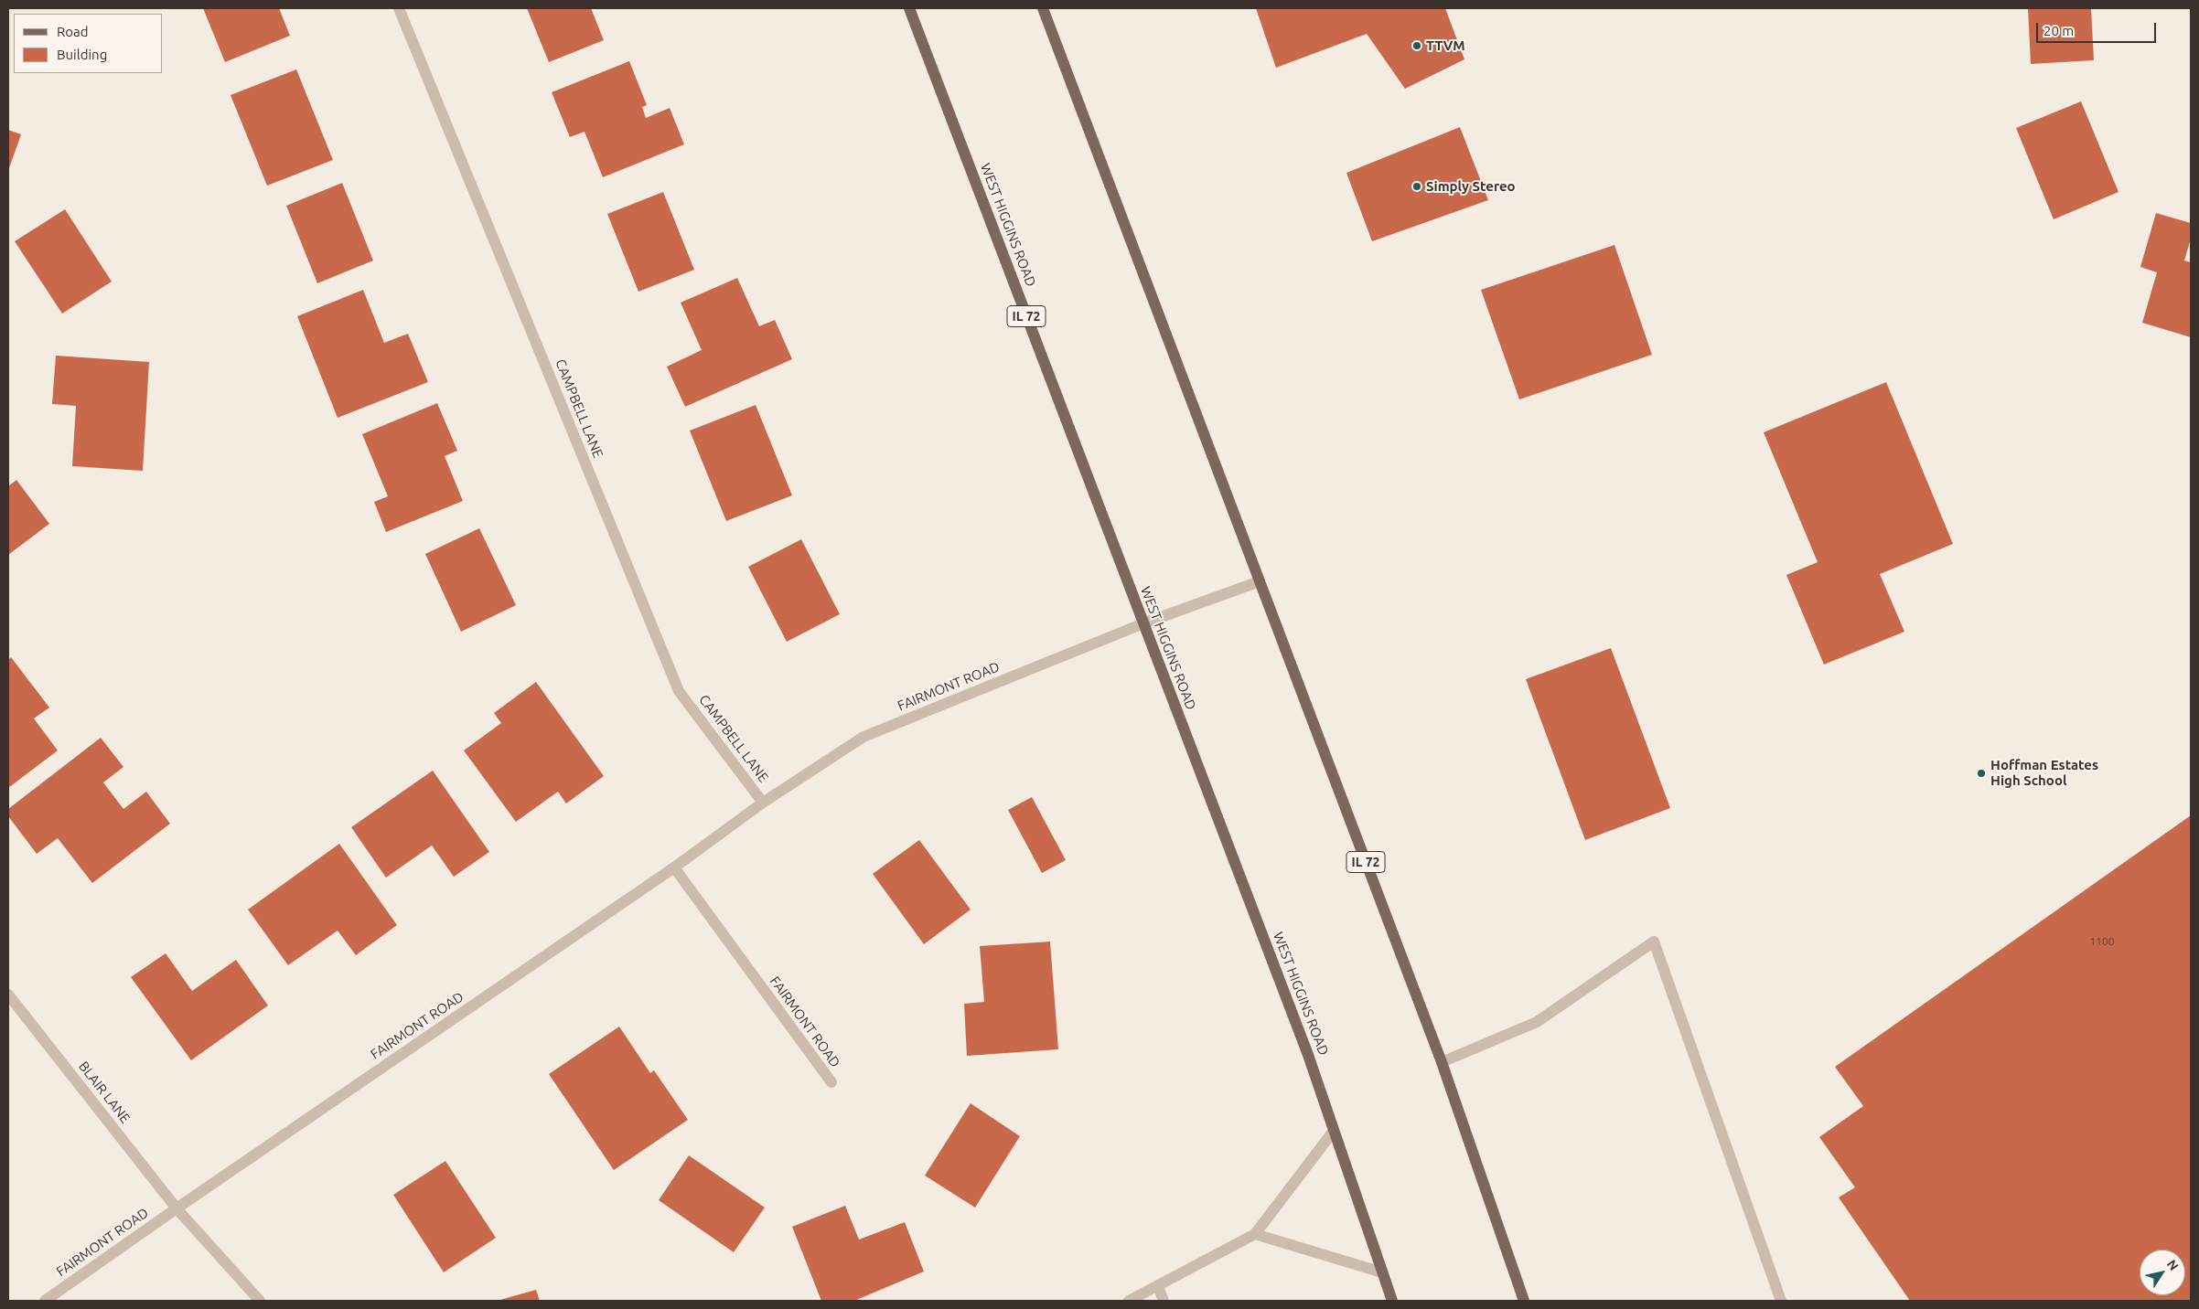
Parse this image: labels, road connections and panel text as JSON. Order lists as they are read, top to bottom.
{
  "streets": {
    "main road": ["WEST HIGGINS ROAD", "IL 72"],
    "street": ["CAMPBELL LANE", "FAIRMONT ROAD", "BLAIR LANE"]
  },
  "crossings": [
    ["WEST HIGGINS ROAD", "FAIRMONT ROAD"],
    ["IL 72", "FAIRMONT ROAD"],
    ["CAMPBELL LANE", "FAIRMONT ROAD"],
    ["FAIRMONT ROAD", "BLAIR LANE"]
  ],
  "places": ["TTVM", "Simply Stereo", "Hoffman Estates High School"],
  "house_numbers": ["1100"],
  "legend": ["Road", "Building"],
  "scale_bar": "20 m",
  "north": "top right"
}
